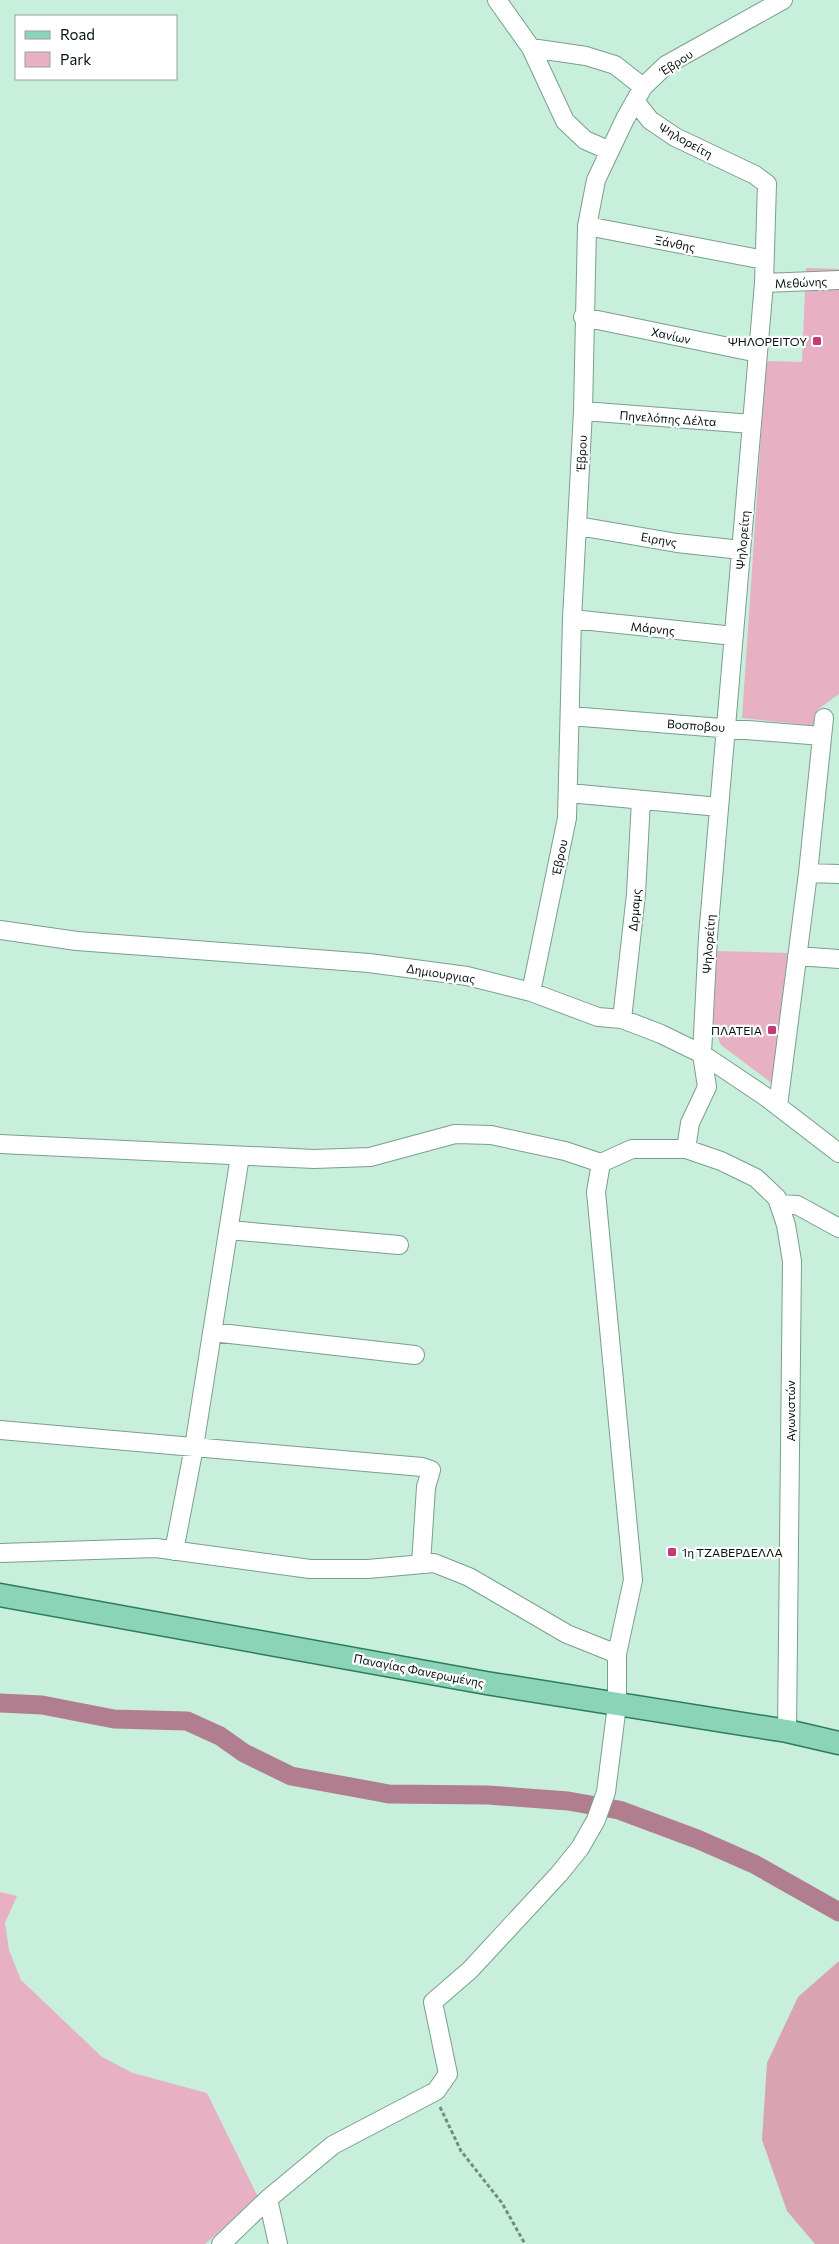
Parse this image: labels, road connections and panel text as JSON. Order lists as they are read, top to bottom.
{
  "streets": {
    "main road": ["Παναγίας Φανερωμένης"],
    "street": [
      "Έβρου",
      "Ψηλορείτη",
      "Ξάνθης",
      "Μεθώνης",
      "Χανίων",
      "Πηνελόπης Δέλτα",
      "Ειρηνς",
      "Μάρνης",
      "Βοσποβου",
      "Δρμαμς",
      "Δημιουργιας",
      "Αγωνιστών"
    ]
  },
  "crossings": [
    ["Έβρου", "Ψηλορείτη"],
    ["Έβρου", "Ξάνθης"],
    ["Έβρου", "Χανίων"],
    ["Έβρου", "Πηνελόπης Δέλτα"],
    ["Έβρου", "Ειρηνς"],
    ["Έβρου", "Μάρνης"],
    ["Έβρου", "Βοσποβου"],
    ["Έβρου", "Δημιουργιας"],
    ["Ψηλορείτη", "Ξάνθης"],
    ["Ψηλορείτη", "Μεθώνης"],
    ["Ψηλορείτη", "Χανίων"],
    ["Ψηλορείτη", "Πηνελόπης Δέλτα"],
    ["Ψηλορείτη", "Ειρηνς"],
    ["Ψηλορείτη", "Μάρνης"],
    ["Ψηλορείτη", "Βοσποβου"],
    ["Ψηλορείτη", "Δημιουργιας"],
    ["Ψηλορείτη", "Αγωνιστών"],
    ["Δρμαμς", "Δημιουργιας"],
    ["Αγωνιστών", "Παναγίας Φανερωμένης"]
  ],
  "places": {
    "transit": ["ΨΗΛΟΡΕΙΤΟΥ", "ΠΛΑΤΕΙΑ", "1η ΤΖΑΒΕΡΔΕΛΛΑ"]
  },
  "legend": ["Road", "Park"]
}
